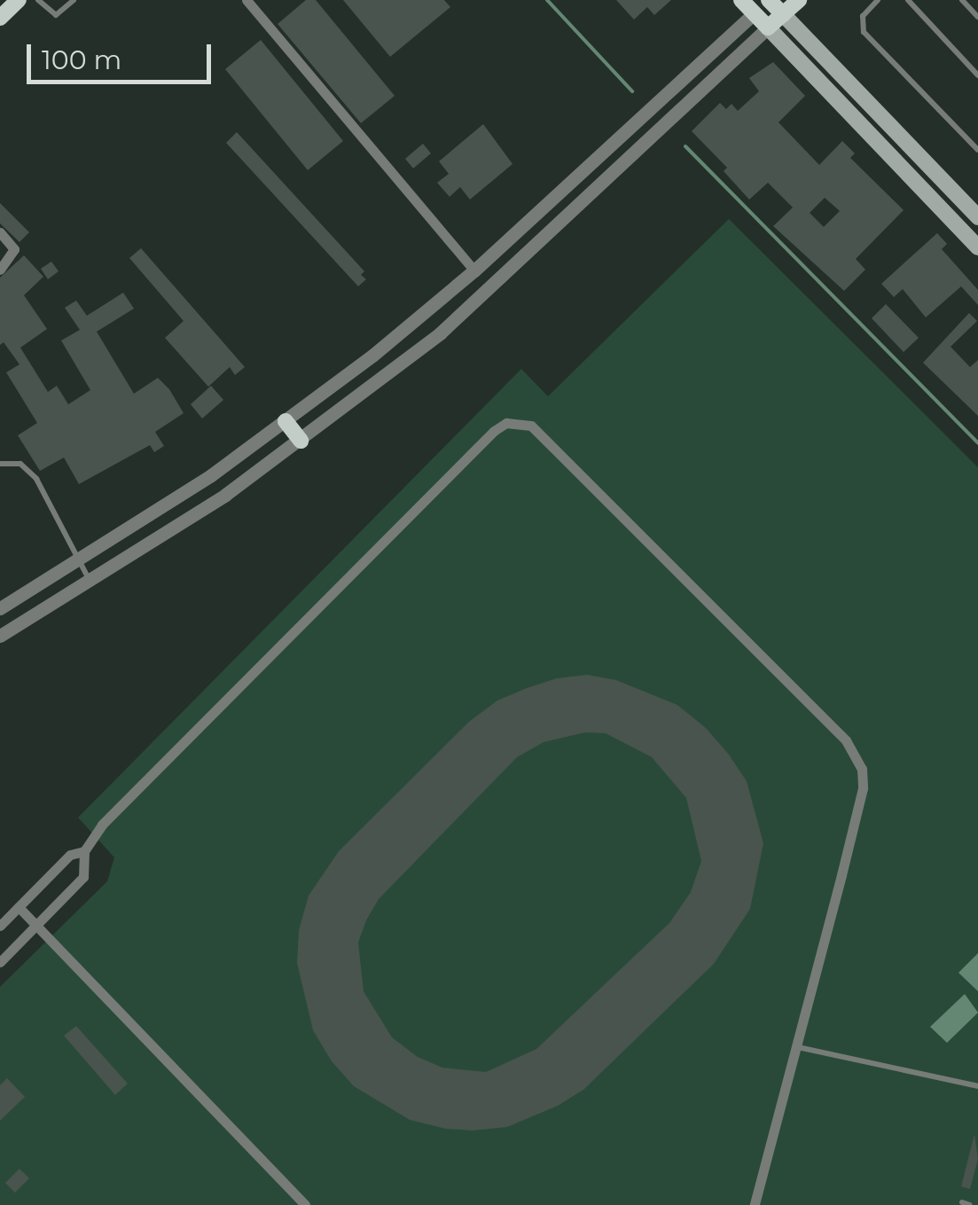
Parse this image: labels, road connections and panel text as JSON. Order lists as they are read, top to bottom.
{
  "scale_bar": "100 m"
}
